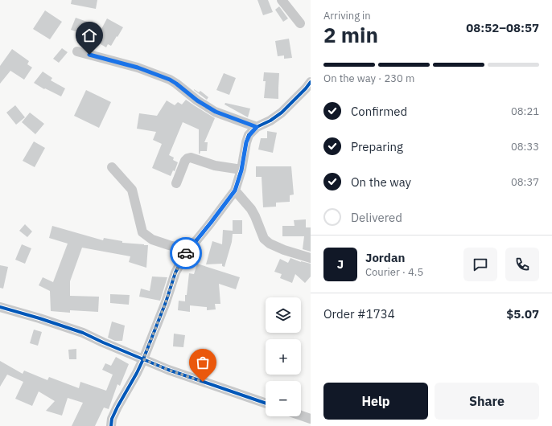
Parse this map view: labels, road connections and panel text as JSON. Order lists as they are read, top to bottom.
{
  "page": {
    "heading": ["2 min", "Arriving in", "08:52–08:57"],
    "panel": [
      "Jordan",
      "Courier · 4.5",
      "Order #1734",
      "$5.07"
    ],
    "bar": "On the way · 230 m",
    "list": [
      ["Confirmed", "08:21"],
      ["Preparing", "08:33"],
      ["On the way", "08:37"],
      "Delivered"
    ],
    "round": "J",
    "map_buttons": ["+", "−"],
    "buttons": ["Help", "Share"]
  }
}
